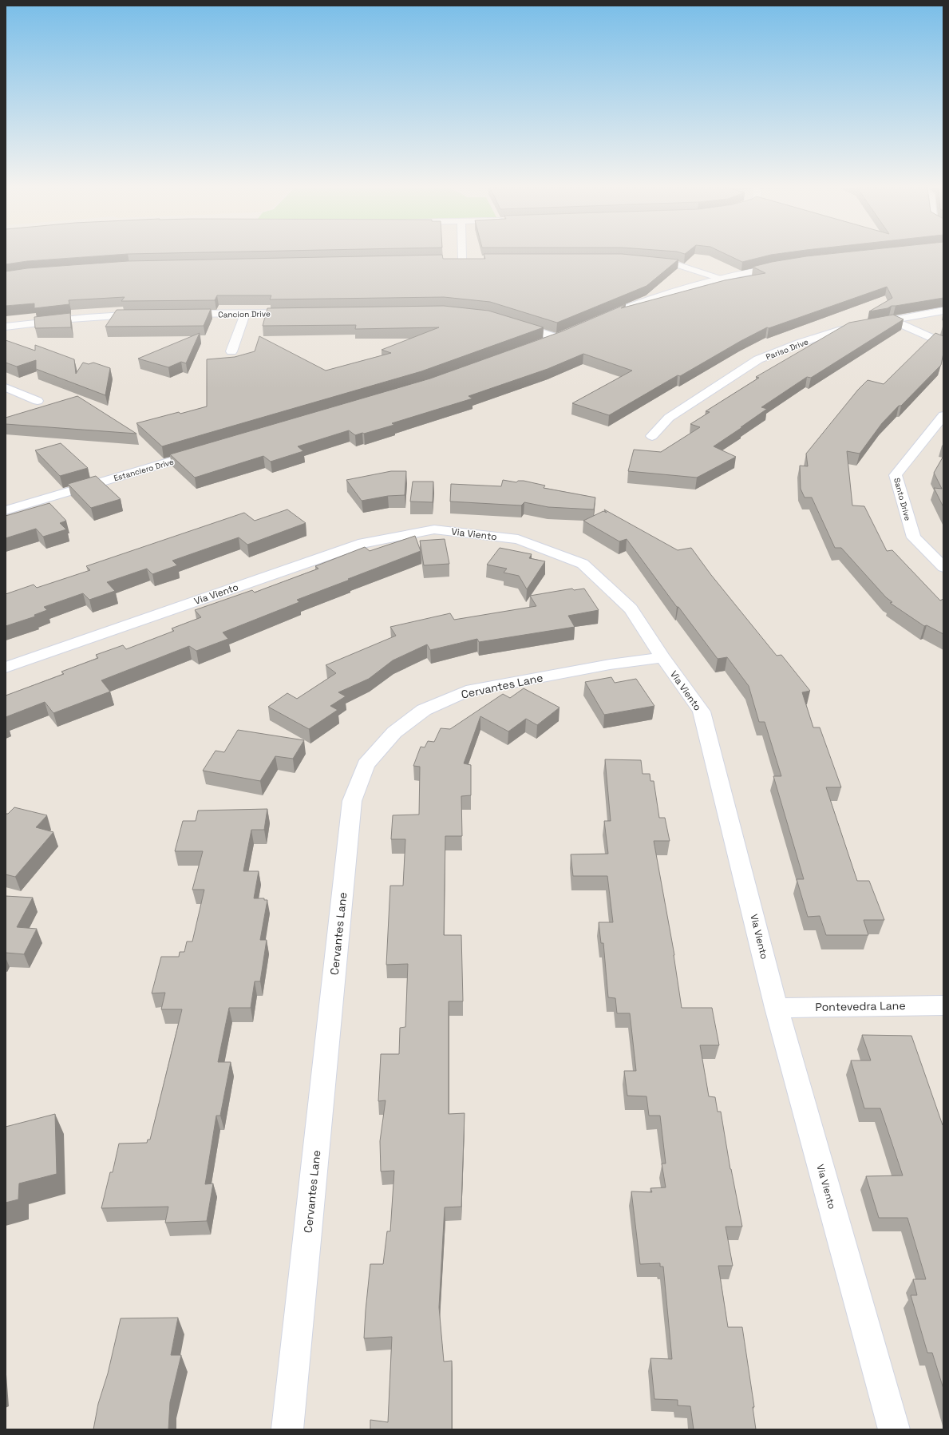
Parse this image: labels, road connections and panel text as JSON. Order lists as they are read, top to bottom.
{
  "streets": {
    "street": [
      "Cancion Drive",
      "Pariso Drive",
      "Estanciero Drive",
      "Santo Drive",
      "Via Viento",
      "Cervantes Lane",
      "Pontevedra Lane"
    ]
  },
  "crossings": [
    ["Via Viento", "Cervantes Lane"],
    ["Via Viento", "Pontevedra Lane"]
  ]
}
